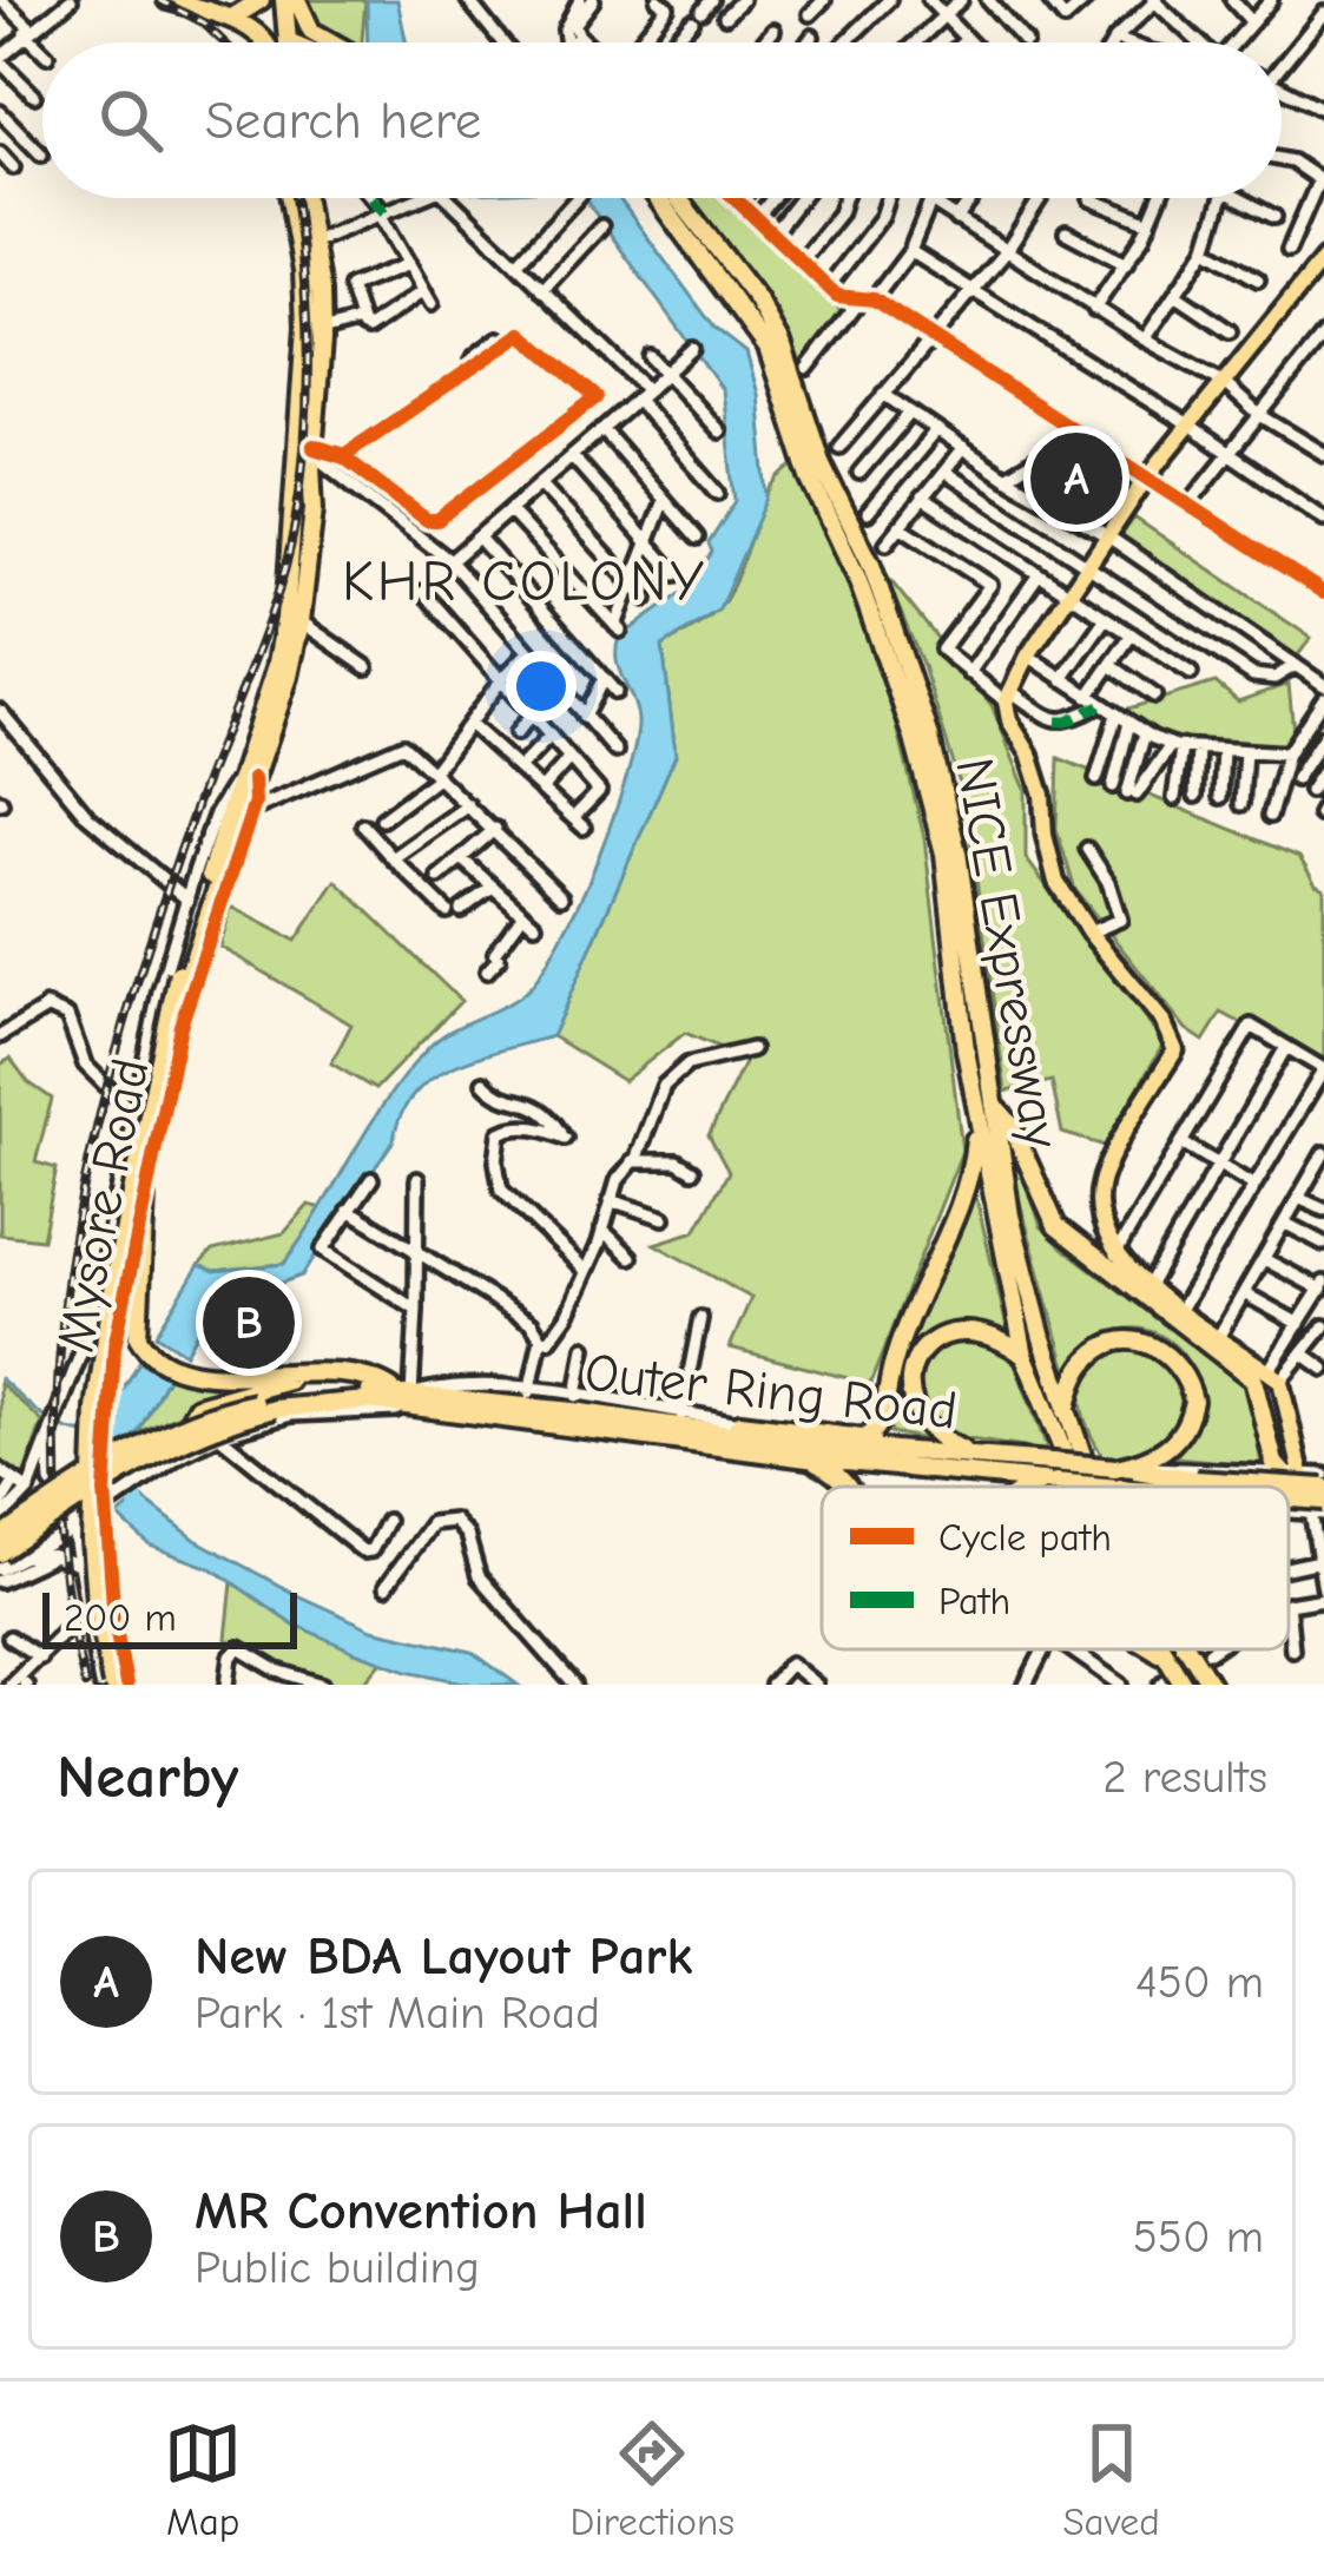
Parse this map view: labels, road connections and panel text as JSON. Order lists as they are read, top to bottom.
{
  "streets": {
    "highway": ["NICE Expressway", "Mysore Road", "Outer Ring Road"]
  },
  "districts": ["KHR COLONY"],
  "legend": ["Cycle path", "Path"],
  "scale_bar": "200 m",
  "page": {
    "search": "Search here",
    "pins": ["A", "B"],
    "scale": "200 m",
    "heading": ["Nearby", "2 results"],
    "list": [
      {
        "mark": "A",
        "name": "New BDA Layout Park",
        "note": "Park · 1st Main Road",
        "value": "450 m"
      },
      {
        "mark": "B",
        "name": "MR Convention Hall",
        "note": "Public building",
        "value": "550 m"
      }
    ],
    "nav": ["Map", "Directions", "Saved"]
  }
}
